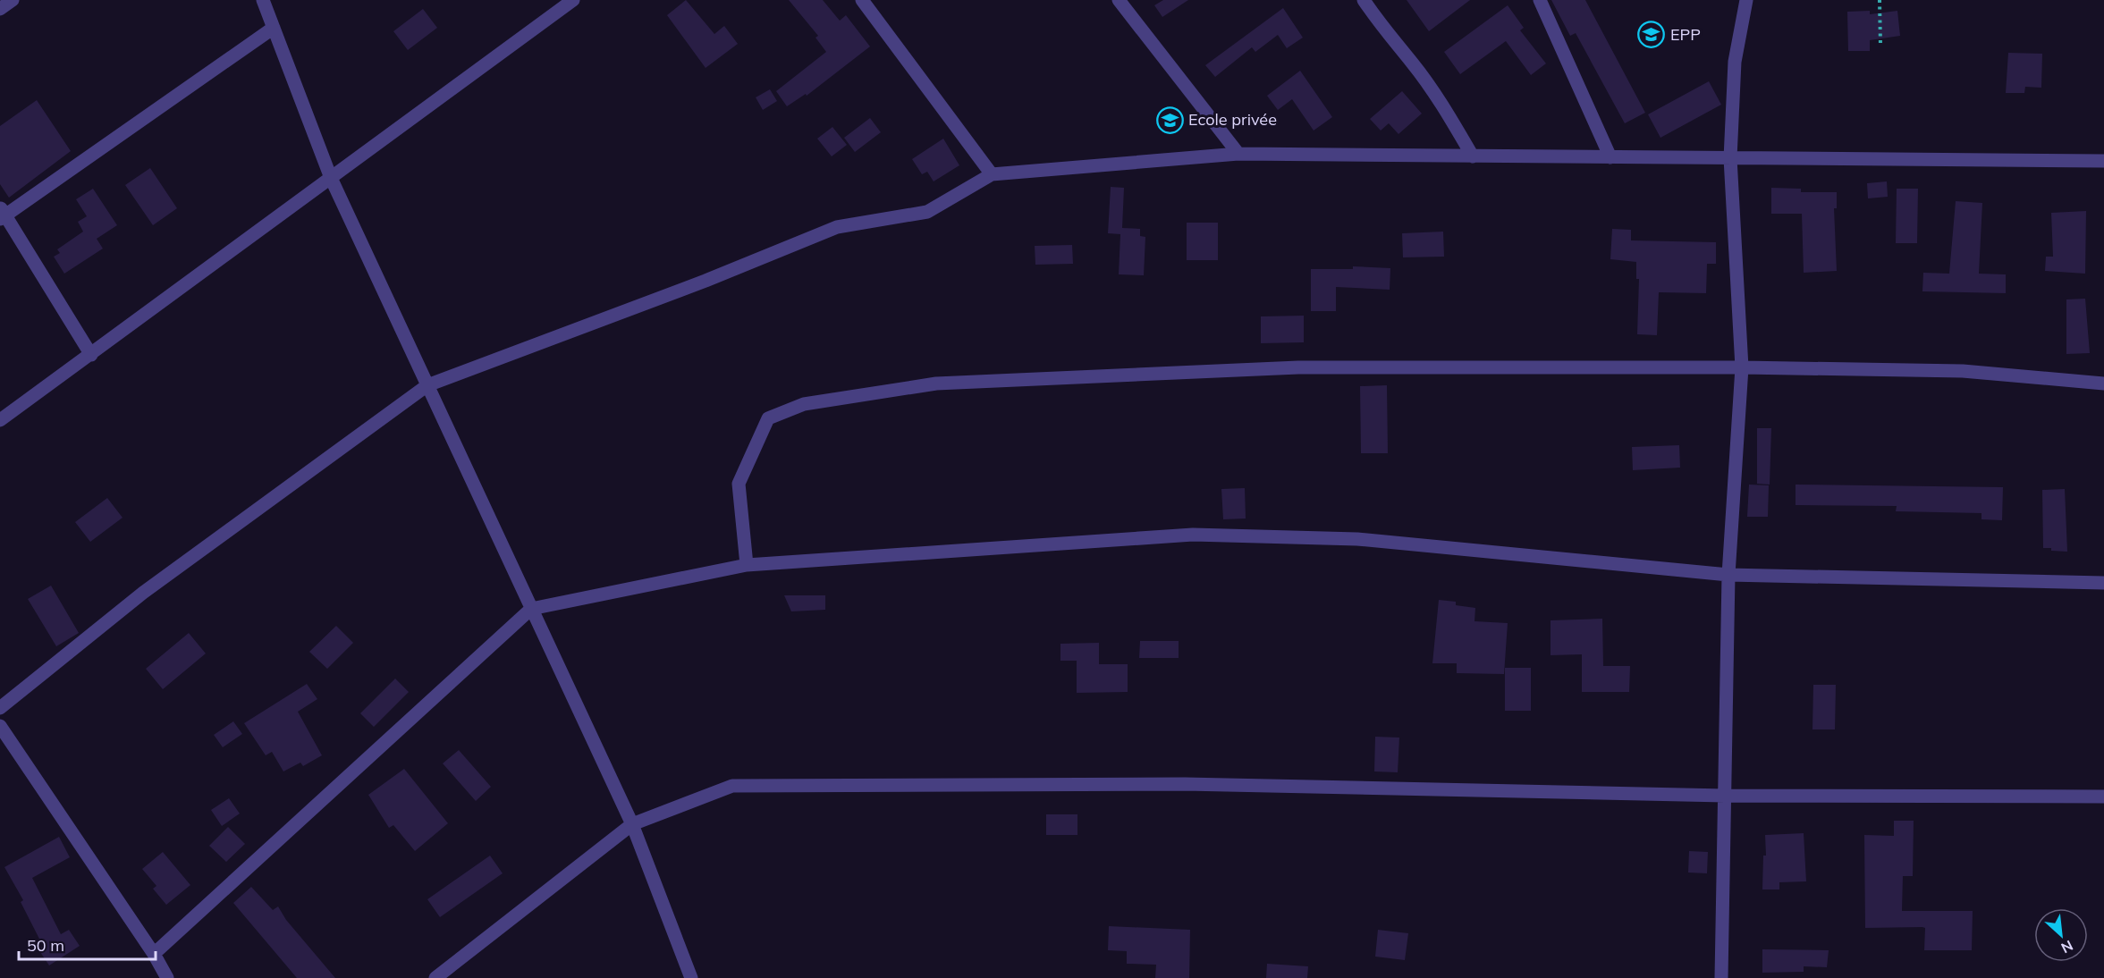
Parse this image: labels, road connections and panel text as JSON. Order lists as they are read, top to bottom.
{
  "places": {
    "school or university": ["EPP", "Ecole privée"]
  },
  "scale_bar": "50 m",
  "north": "bottom right"
}
